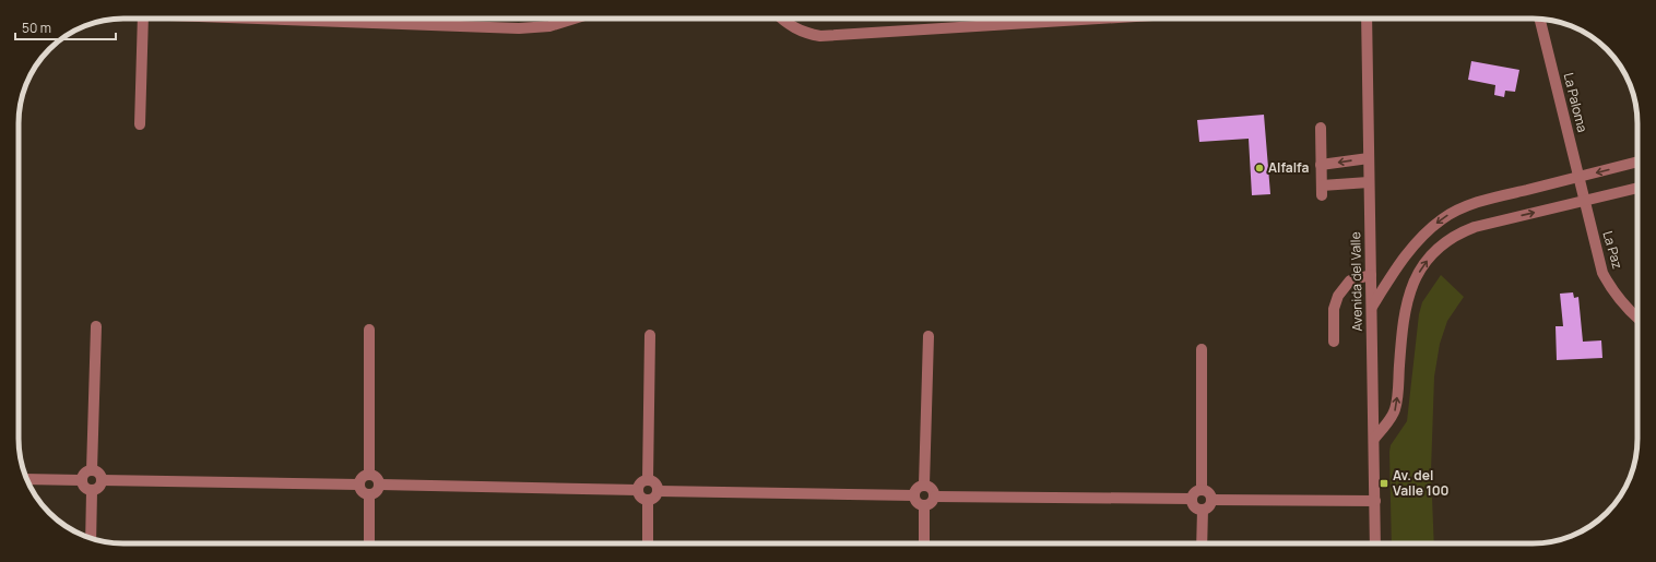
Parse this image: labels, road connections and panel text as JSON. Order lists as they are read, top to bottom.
{
  "streets": {
    "street": ["La Paloma", "La Paz", "Avenida del Valle"]
  },
  "crossings": [
    ["La Paloma", "La Paz"]
  ],
  "places": {
    "other": ["Alfalfa"],
    "transit": ["Av. del Valle 100"]
  },
  "scale_bar": "50 m"
}
